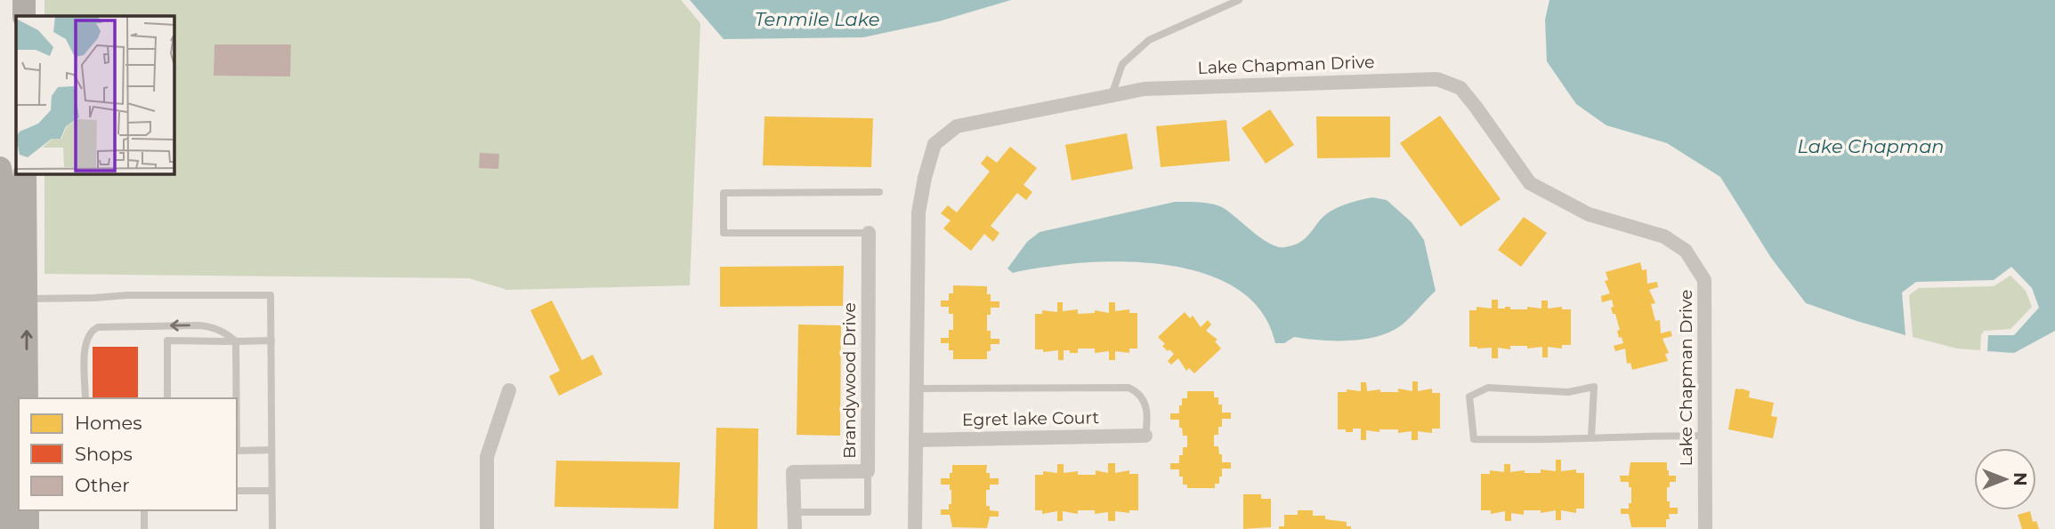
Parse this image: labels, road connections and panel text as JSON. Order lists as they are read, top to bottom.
{
  "streets": {
    "street": ["Lake Chapman Drive", "Brandywood Drive", "Egret lake Court"]
  },
  "crossings": [
    ["Lake Chapman Drive", "Egret lake Court"]
  ],
  "water": ["Tenmile Lake", "Lake Chapman"],
  "legend": ["Homes", "Shops", "Other"],
  "north": "right"
}
